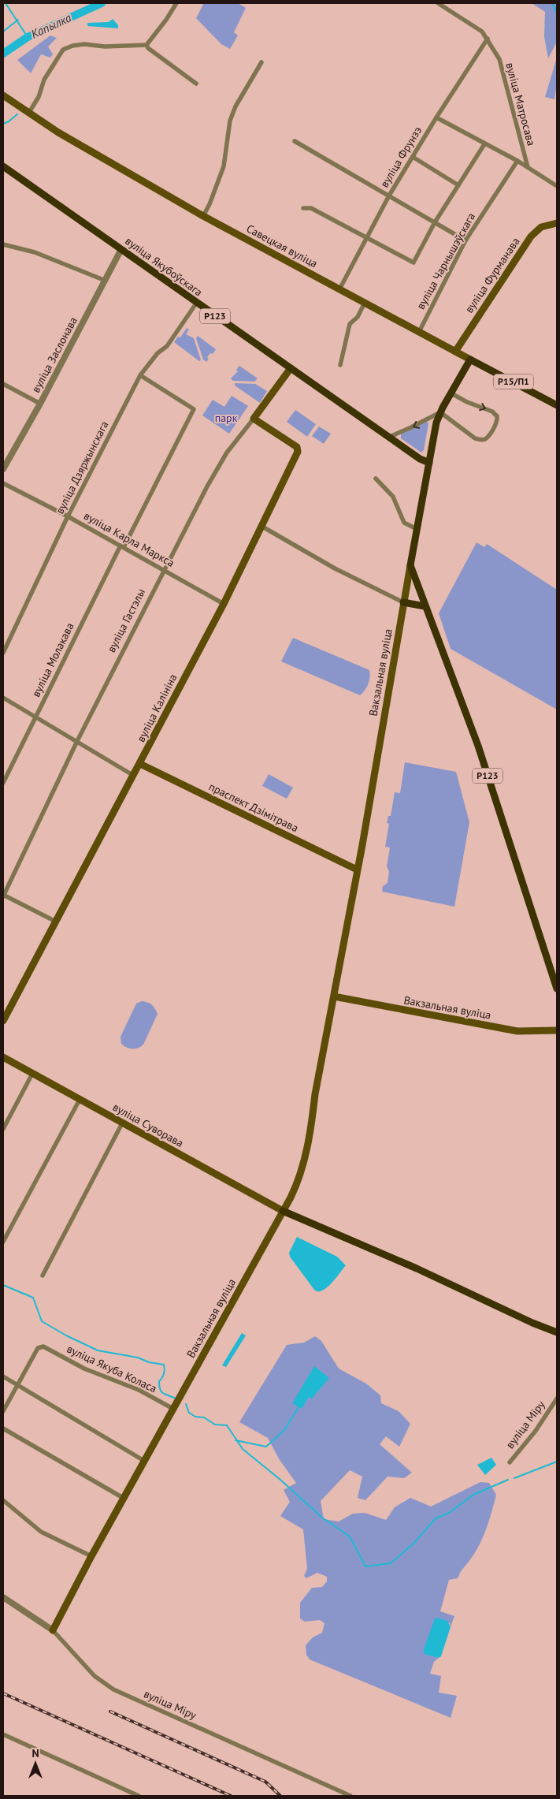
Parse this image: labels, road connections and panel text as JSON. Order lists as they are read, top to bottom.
{
  "streets": {
    "main road": [
      "Савецкая вуліца",
      "вуліца Якубоўскага",
      "вуліца Фурманава",
      "Р123",
      "Р15/П1",
      "вуліца Гастэлы",
      "Вакзальная вуліца",
      "вуліца Калініна",
      "праспект Дзімітрава",
      "вуліца Суворава"
    ],
    "street": [
      "вуліца Матросава",
      "вуліца Фрунзэ",
      "вуліца Чарнышэўскага",
      "вуліца Заслонава",
      "вуліца Дзяржынскага",
      "вуліца Карла Маркса",
      "вуліца Молакава",
      "вуліца Якуба Коласа",
      "вуліца Міру"
    ]
  },
  "crossings": [
    ["вуліца Матросава", "вуліца Фрунзэ"],
    ["вуліца Матросава", "вуліца Чарнышэўскага"],
    ["вуліца Фрунзэ", "Савецкая вуліца"],
    ["Савецкая вуліца", "вуліца Чарнышэўскага"],
    ["Савецкая вуліца", "вуліца Фурманава"],
    ["Савецкая вуліца", "Вакзальная вуліца"],
    ["вуліца Якубоўскага", "вуліца Заслонава"],
    ["вуліца Якубоўскага", "вуліца Дзяржынскага"],
    ["вуліца Якубоўскага", "вуліца Гастэлы"],
    ["вуліца Якубоўскага", "Вакзальная вуліца"],
    ["Р123", "Вакзальная вуліца"],
    ["вуліца Дзяржынскага", "вуліца Карла Маркса"],
    ["вуліца Дзяржынскага", "вуліца Молакава"],
    ["вуліца Карла Маркса", "вуліца Гастэлы"],
    ["вуліца Карла Маркса", "вуліца Молакава"],
    ["вуліца Карла Маркса", "вуліца Калініна"],
    ["вуліца Гастэлы", "вуліца Калініна"],
    ["Вакзальная вуліца", "праспект Дзімітрава"],
    ["Вакзальная вуліца", "вуліца Суворава"],
    ["Вакзальная вуліца", "вуліца Якуба Коласа"],
    ["Вакзальная вуліца", "вуліца Міру"],
    ["вуліца Калініна", "праспект Дзімітрава"]
  ],
  "water": ["Капылка"],
  "parks": ["парк"],
  "north": "top"
}
